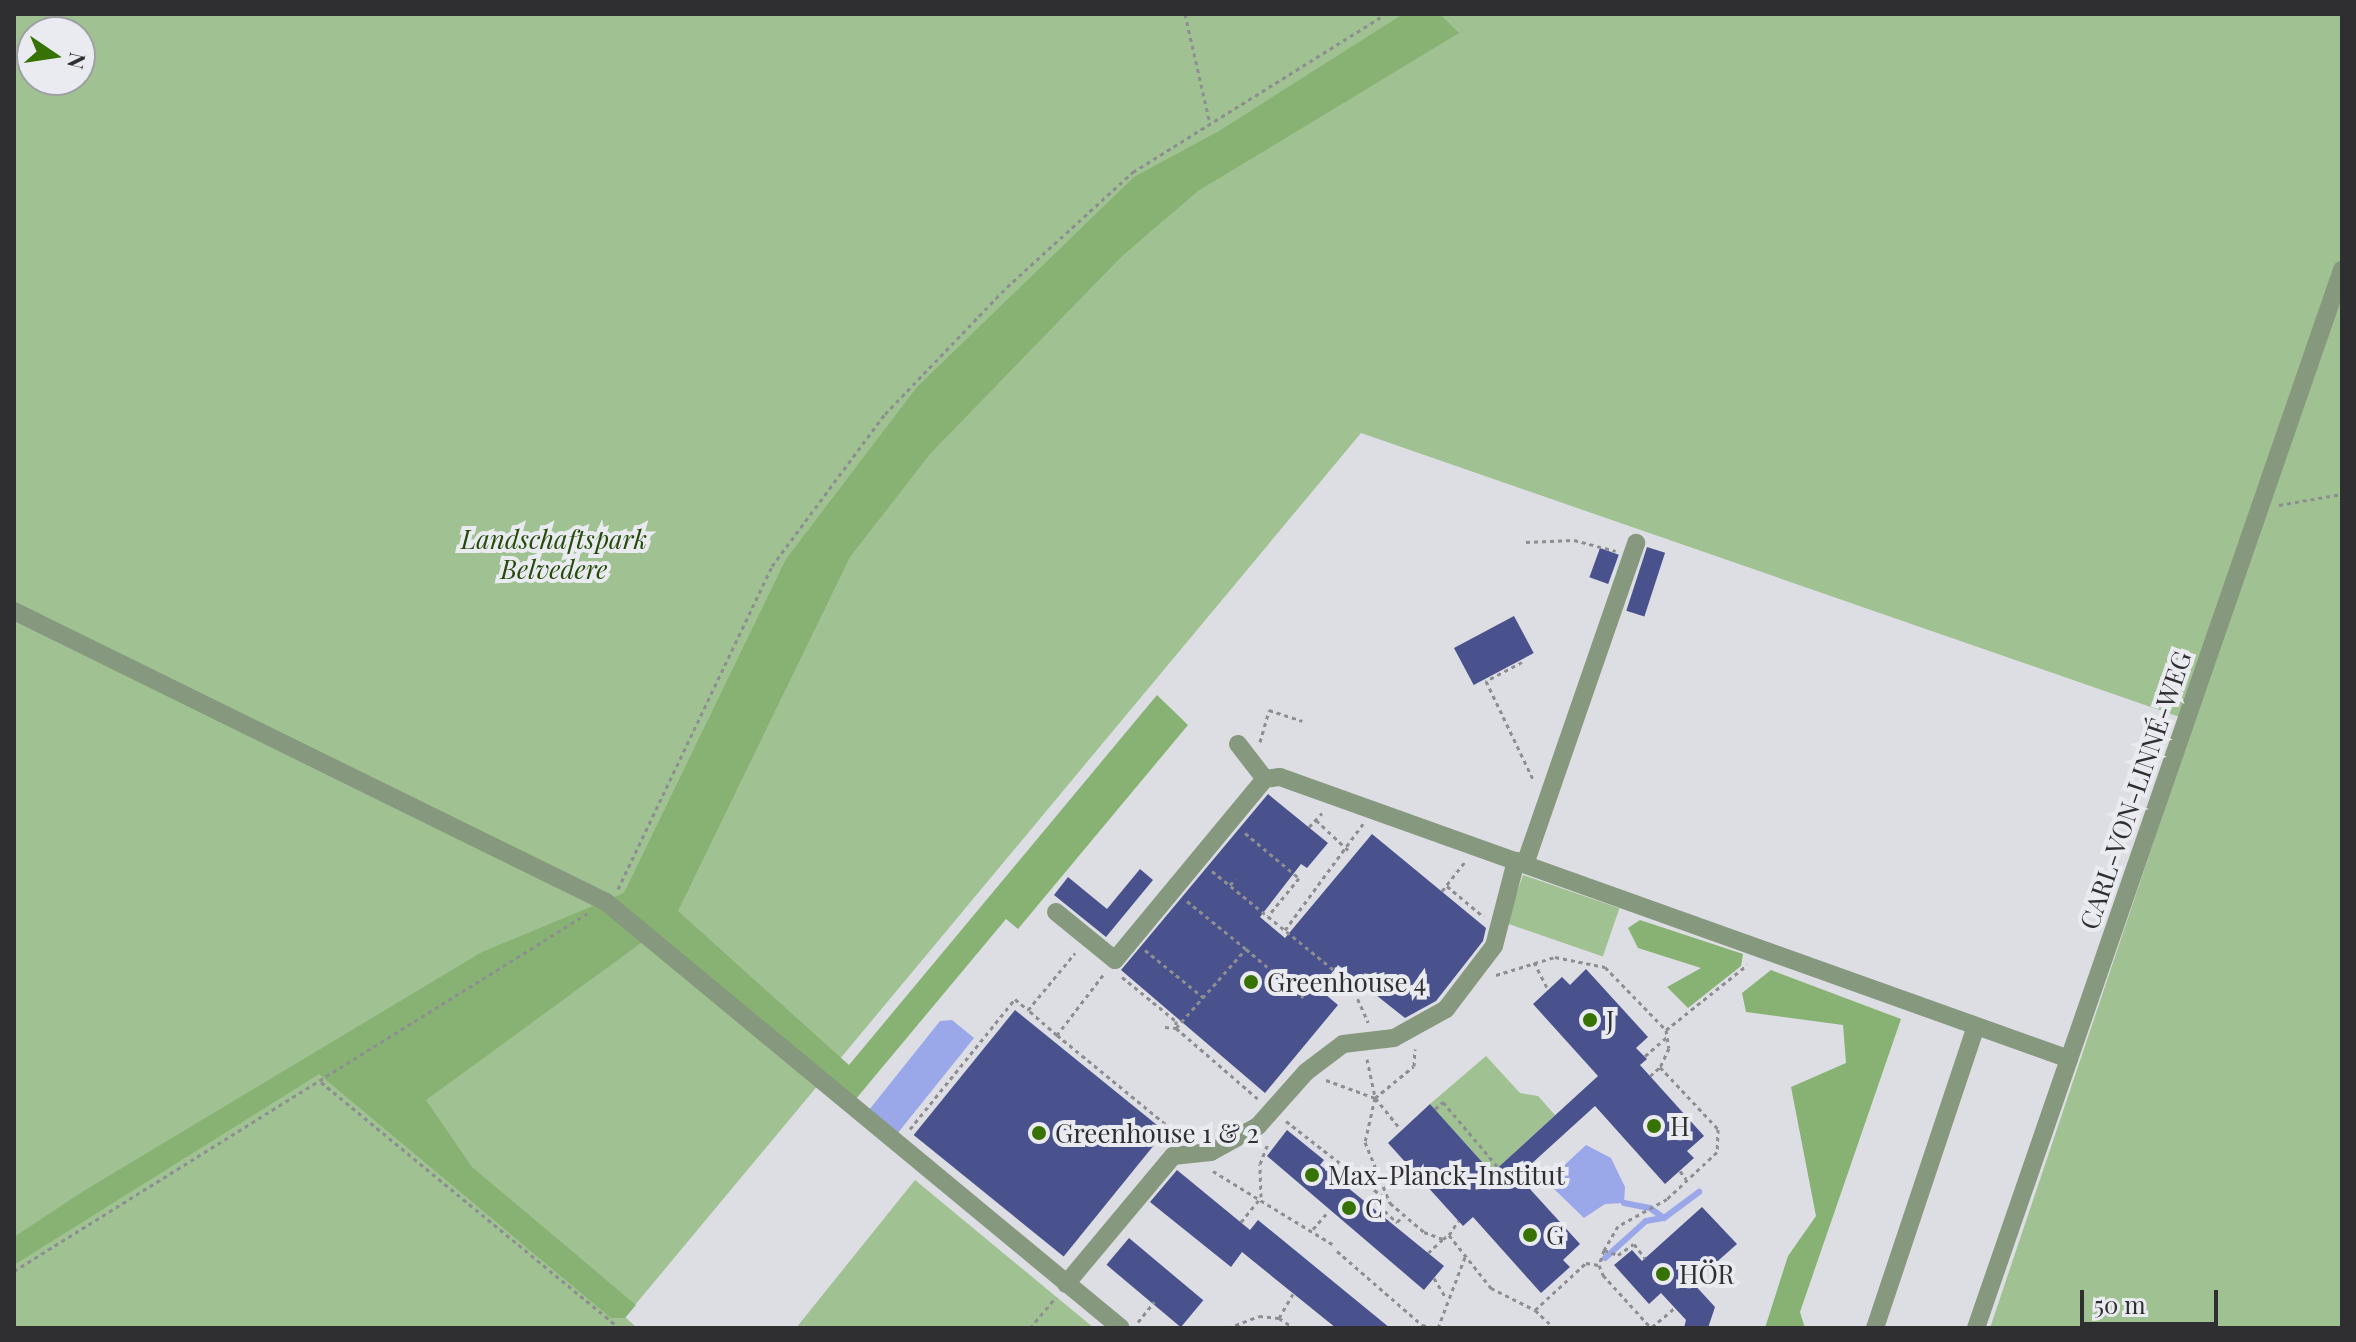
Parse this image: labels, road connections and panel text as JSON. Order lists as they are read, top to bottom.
{
  "streets": {
    "street": ["CARL-VON-LINNÉ-WEG"]
  },
  "parks": ["Landschaftspark Belvedere"],
  "places": [
    "Greenhouse 4",
    "J",
    "H",
    "Greenhouse 1 & 2",
    "Max-Planck-Institut",
    "C",
    "G",
    "HÖR"
  ],
  "scale_bar": "50 m",
  "north": "right"
}
